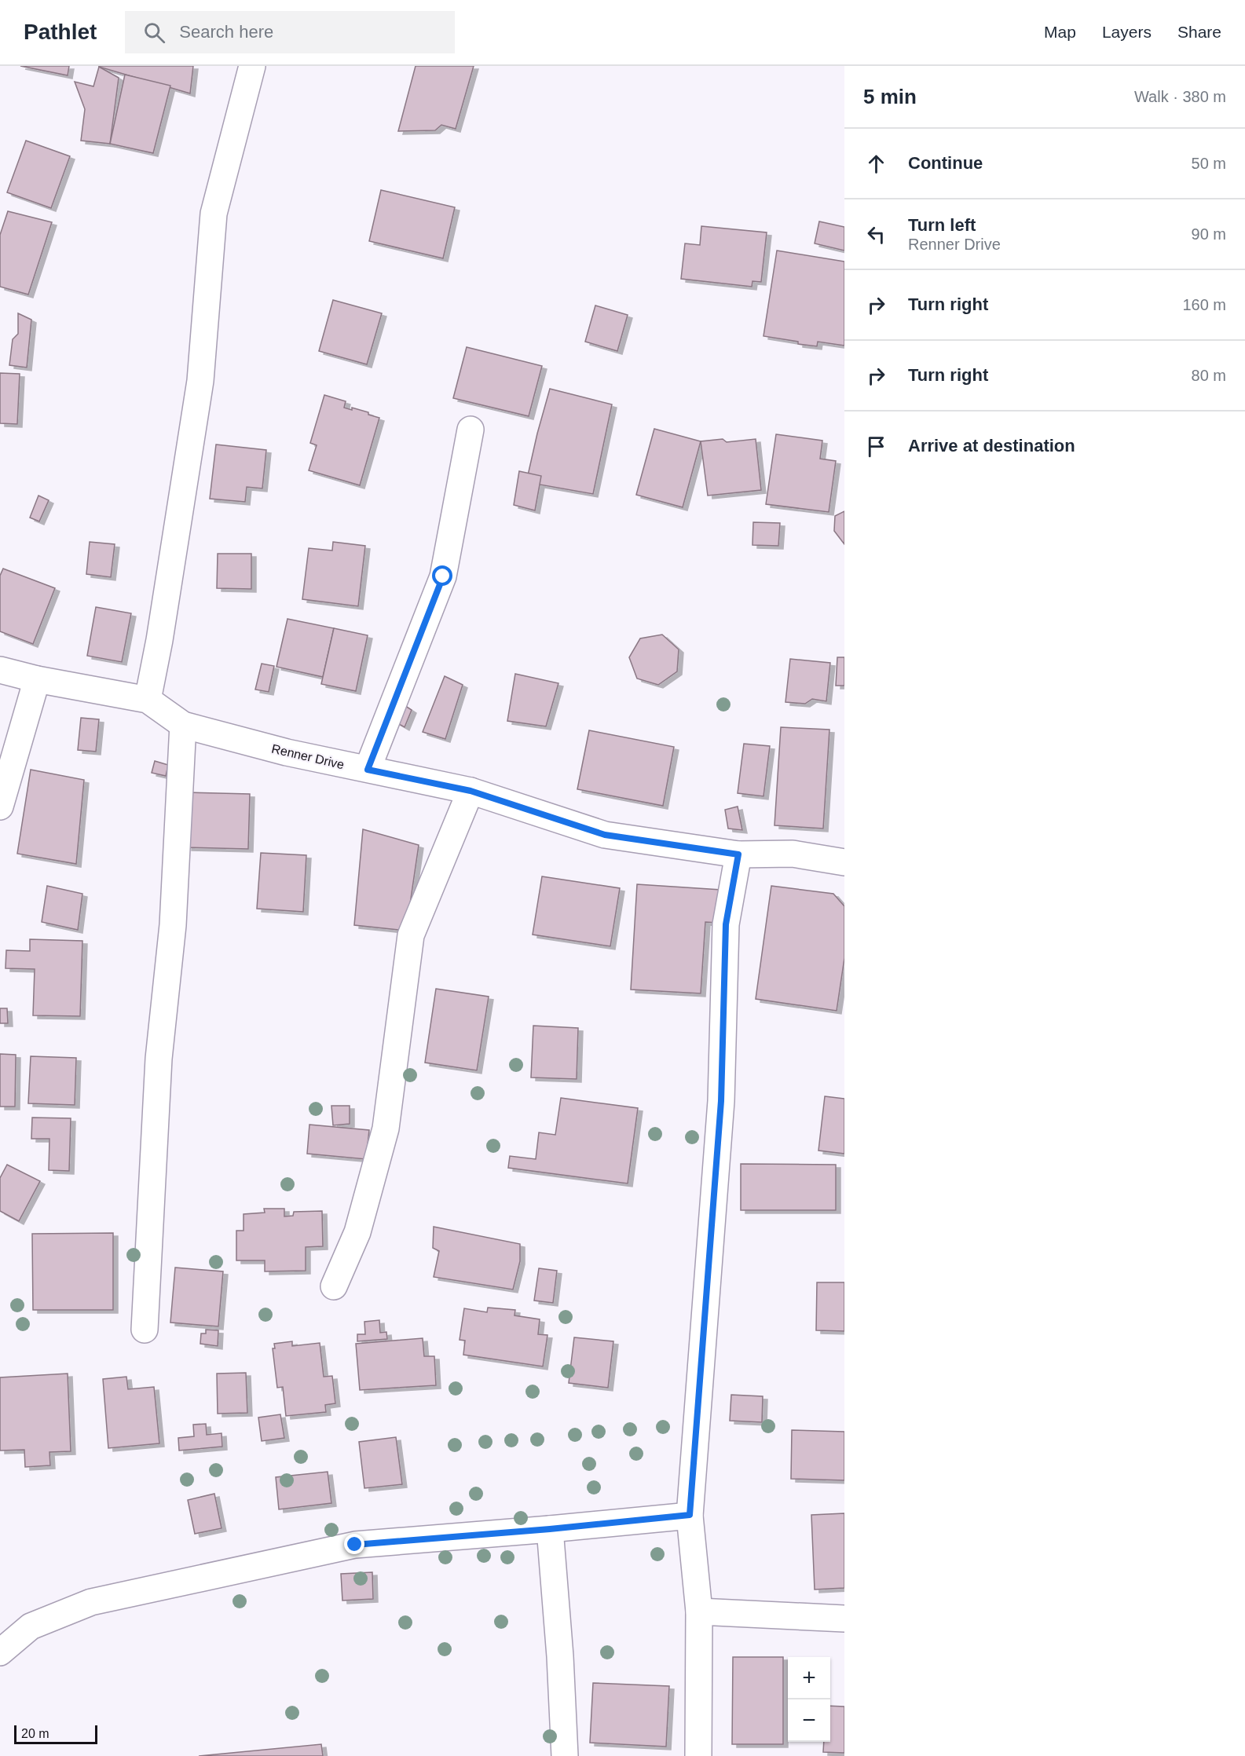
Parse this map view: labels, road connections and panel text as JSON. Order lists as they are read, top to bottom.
{
  "streets": {
    "street": ["Renner Drive"]
  },
  "scale_bar": "20 m",
  "page": {
    "header": "Pathlet",
    "search": "Search here",
    "nav": ["Map", "Layers", "Share"],
    "heading": ["5 min", "Walk · 380 m"],
    "list": [
      ["Continue", "50 m"],
      ["Turn left", "Renner Drive", "90 m"],
      ["Turn right", "160 m"],
      ["Turn right", "80 m"],
      "Arrive at destination"
    ],
    "map_buttons": ["+", "−"],
    "scale": "20 m"
  }
}
